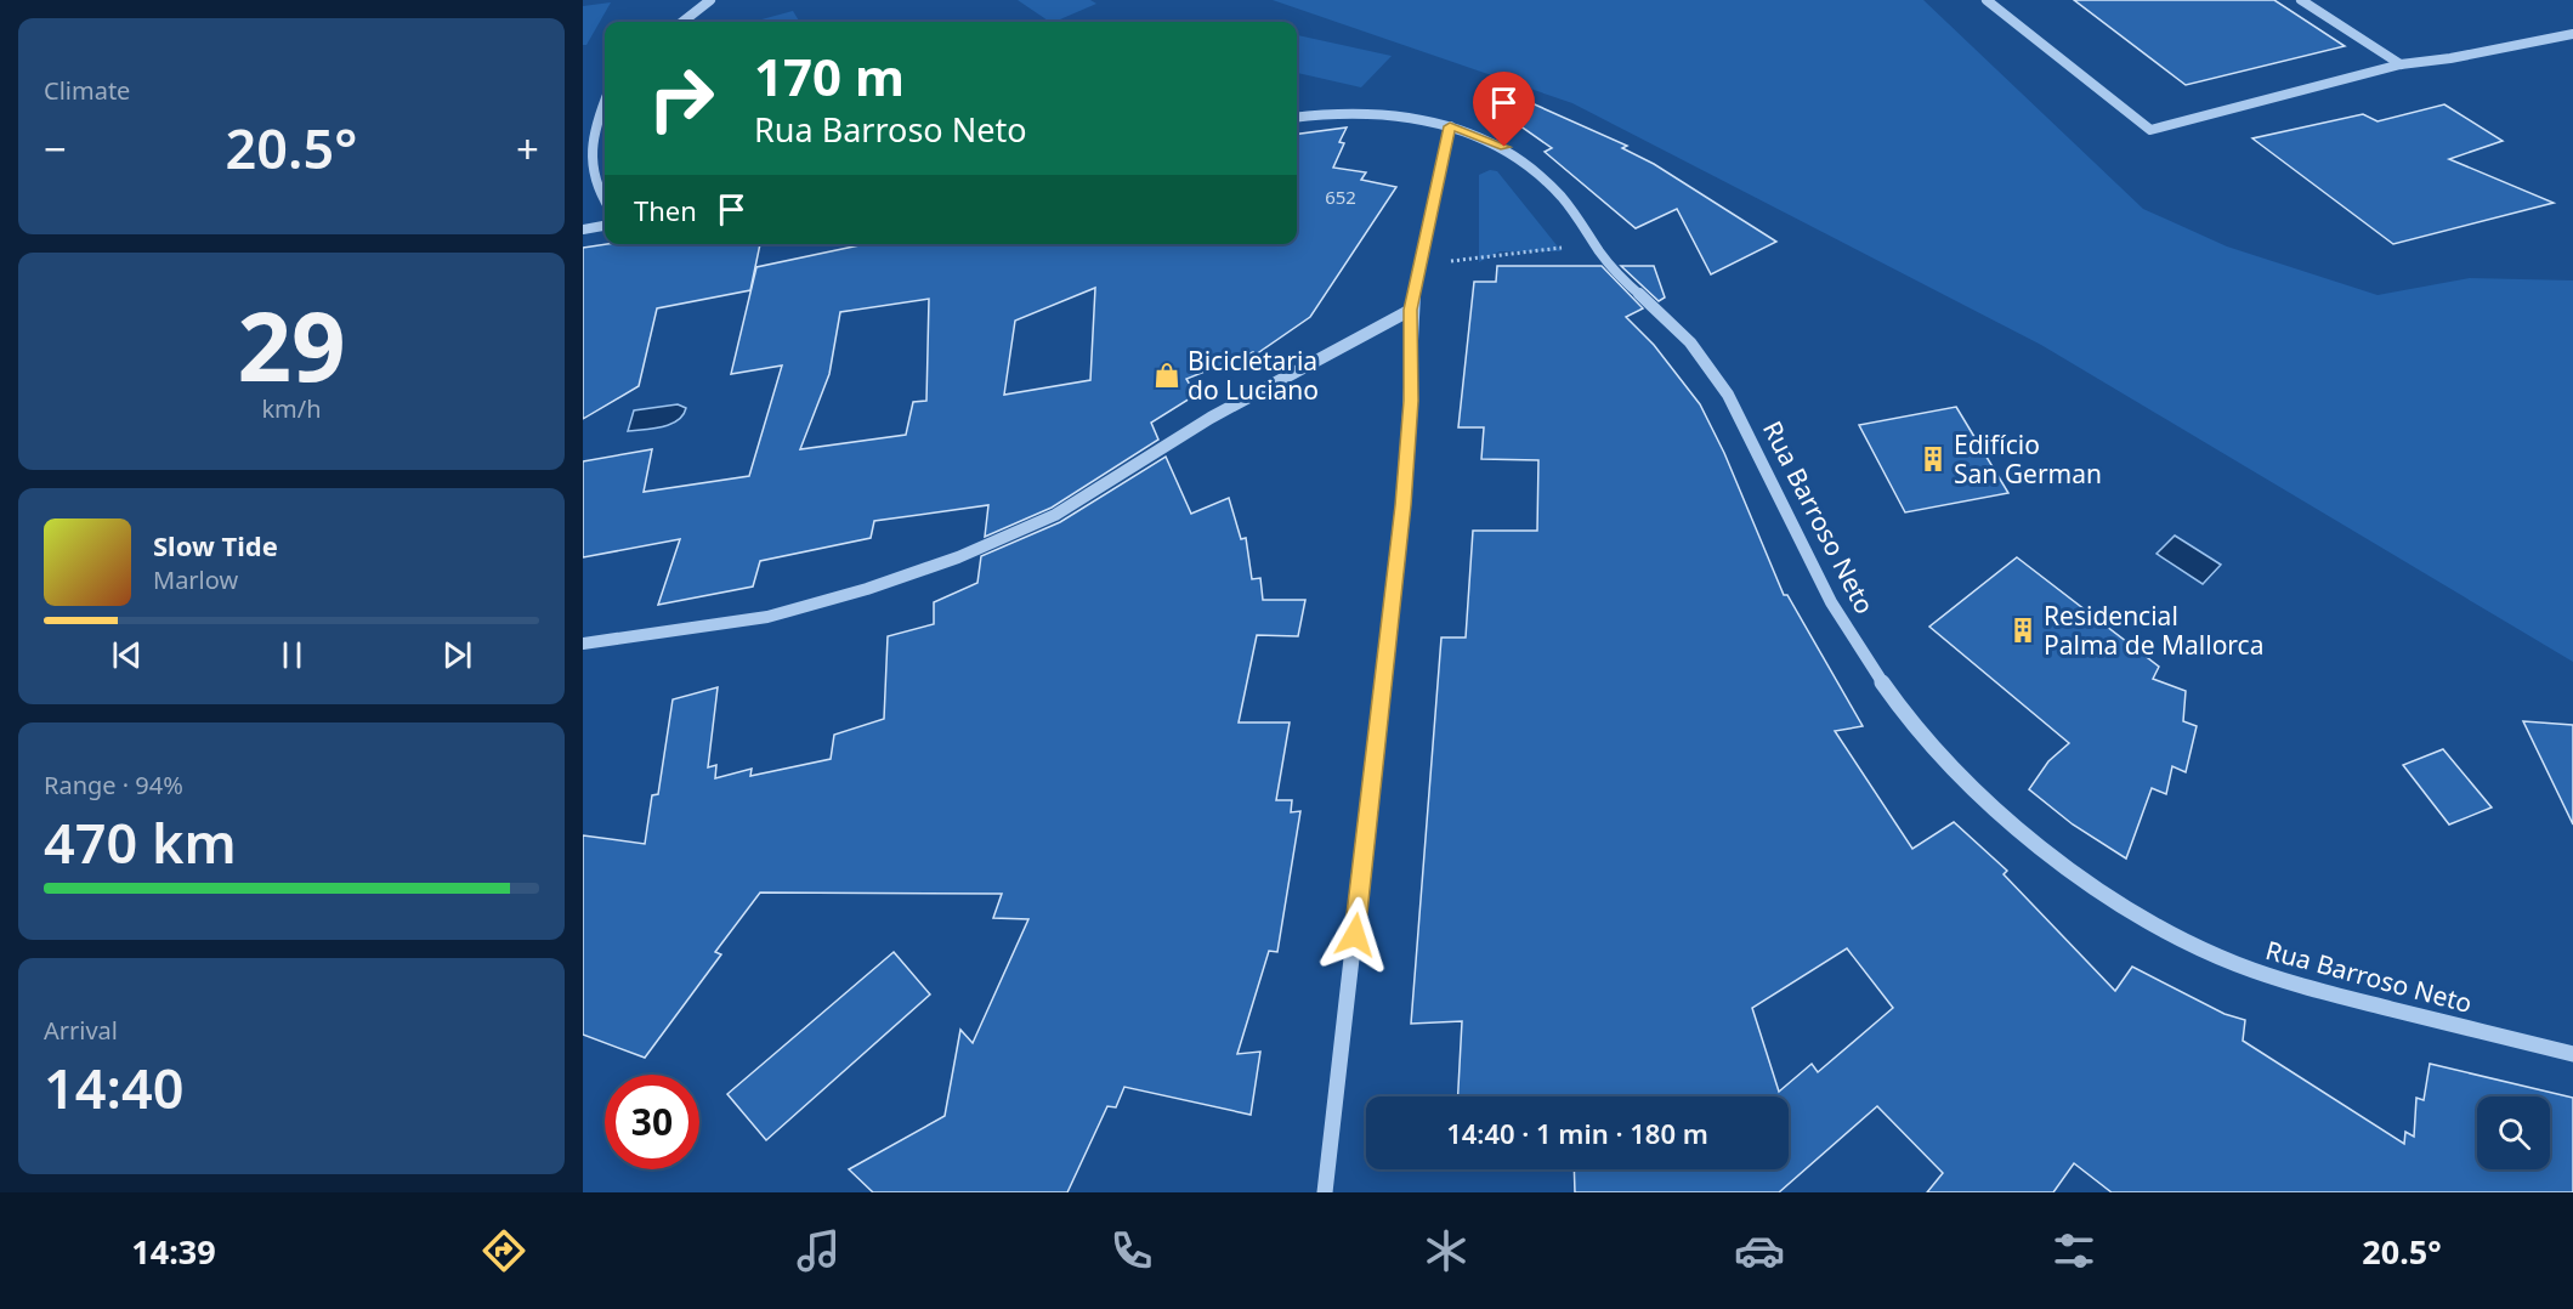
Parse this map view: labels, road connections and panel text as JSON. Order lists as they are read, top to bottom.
{
  "streets": {
    "street": ["Rua Barroso Neto"]
  },
  "places": {
    "shop": ["Bicicletaria do Luciano"],
    "building": ["Edifício San German", "Residencial Palma de Mallorca"]
  },
  "house_numbers": ["652"],
  "page": {
    "tile": [
      "Climate",
      ["29", "km/h"],
      ["Range · 94%", "470 km"],
      ["Arrival", "14:40"]
    ],
    "turn": ["170 m", "Rua Barroso Neto"],
    "heat": ["−", "20.5°", "+"],
    "then": "Then",
    "song": ["Slow Tide", "Marlow"],
    "limit": "30",
    "trip": "14:40 · 1 min · 180 m",
    "tabs": ["14:39", "20.5°"]
  }
}
